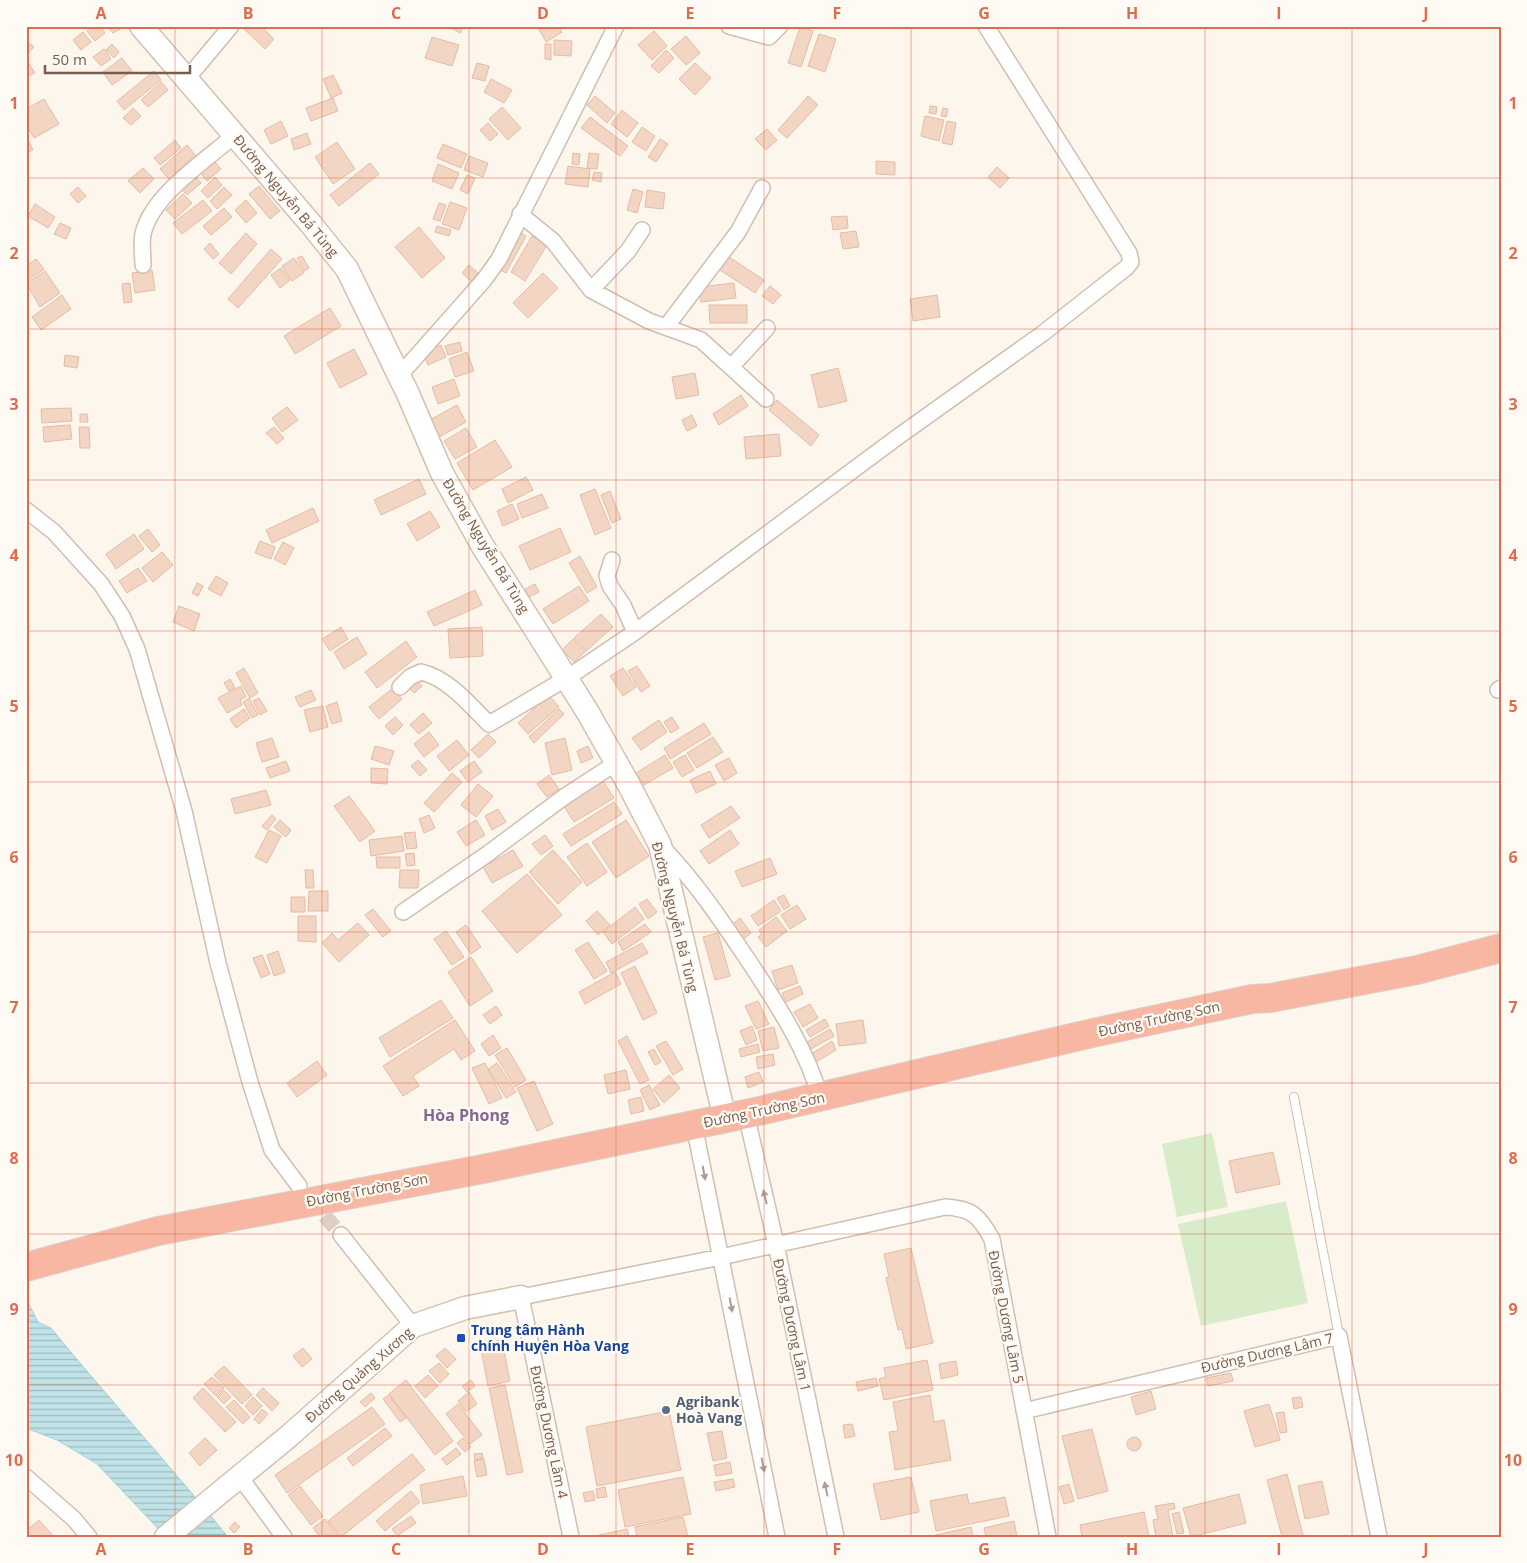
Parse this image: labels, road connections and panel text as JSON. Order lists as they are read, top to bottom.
{
  "streets": {
    "highway": ["Đường Trường Sơn"],
    "main road": ["Đường Nguyễn Bá Tùng", "Đường Quảng Xương"],
    "street": [
      "Đường Dương Lâm 5",
      "Đường Dương Lâm 1",
      "Đường Dương Lâm 7",
      "Đường Dương Lâm 4"
    ]
  },
  "crossings": [
    ["Đường Nguyễn Bá Tùng", "Đường Trường Sơn"],
    ["Đường Nguyễn Bá Tùng", "Đường Dương Lâm 1"],
    ["Đường Trường Sơn", "Đường Dương Lâm 1"],
    ["Đường Dương Lâm 5", "Đường Dương Lâm 1"],
    ["Đường Dương Lâm 5", "Đường Dương Lâm 7"],
    ["Đường Dương Lâm 5", "Đường Quảng Xương"],
    ["Đường Dương Lâm 5", "Đường Dương Lâm 4"],
    ["Đường Quảng Xương", "Đường Dương Lâm 4"]
  ],
  "districts": ["Hòa Phong"],
  "places": {
    "transit": ["Trung tâm Hành chính Huyện Hòa Vang"],
    "other": ["Agribank Hoà Vang"]
  },
  "scale_bar": "50 m",
  "grid": {
    "columns": [
      "A",
      "B",
      "C",
      "D",
      "E",
      "F",
      "G",
      "H",
      "I",
      "J"
    ],
    "rows": [
      "1",
      "2",
      "3",
      "4",
      "5",
      "6",
      "7",
      "8",
      "9",
      "10"
    ]
  }
}
